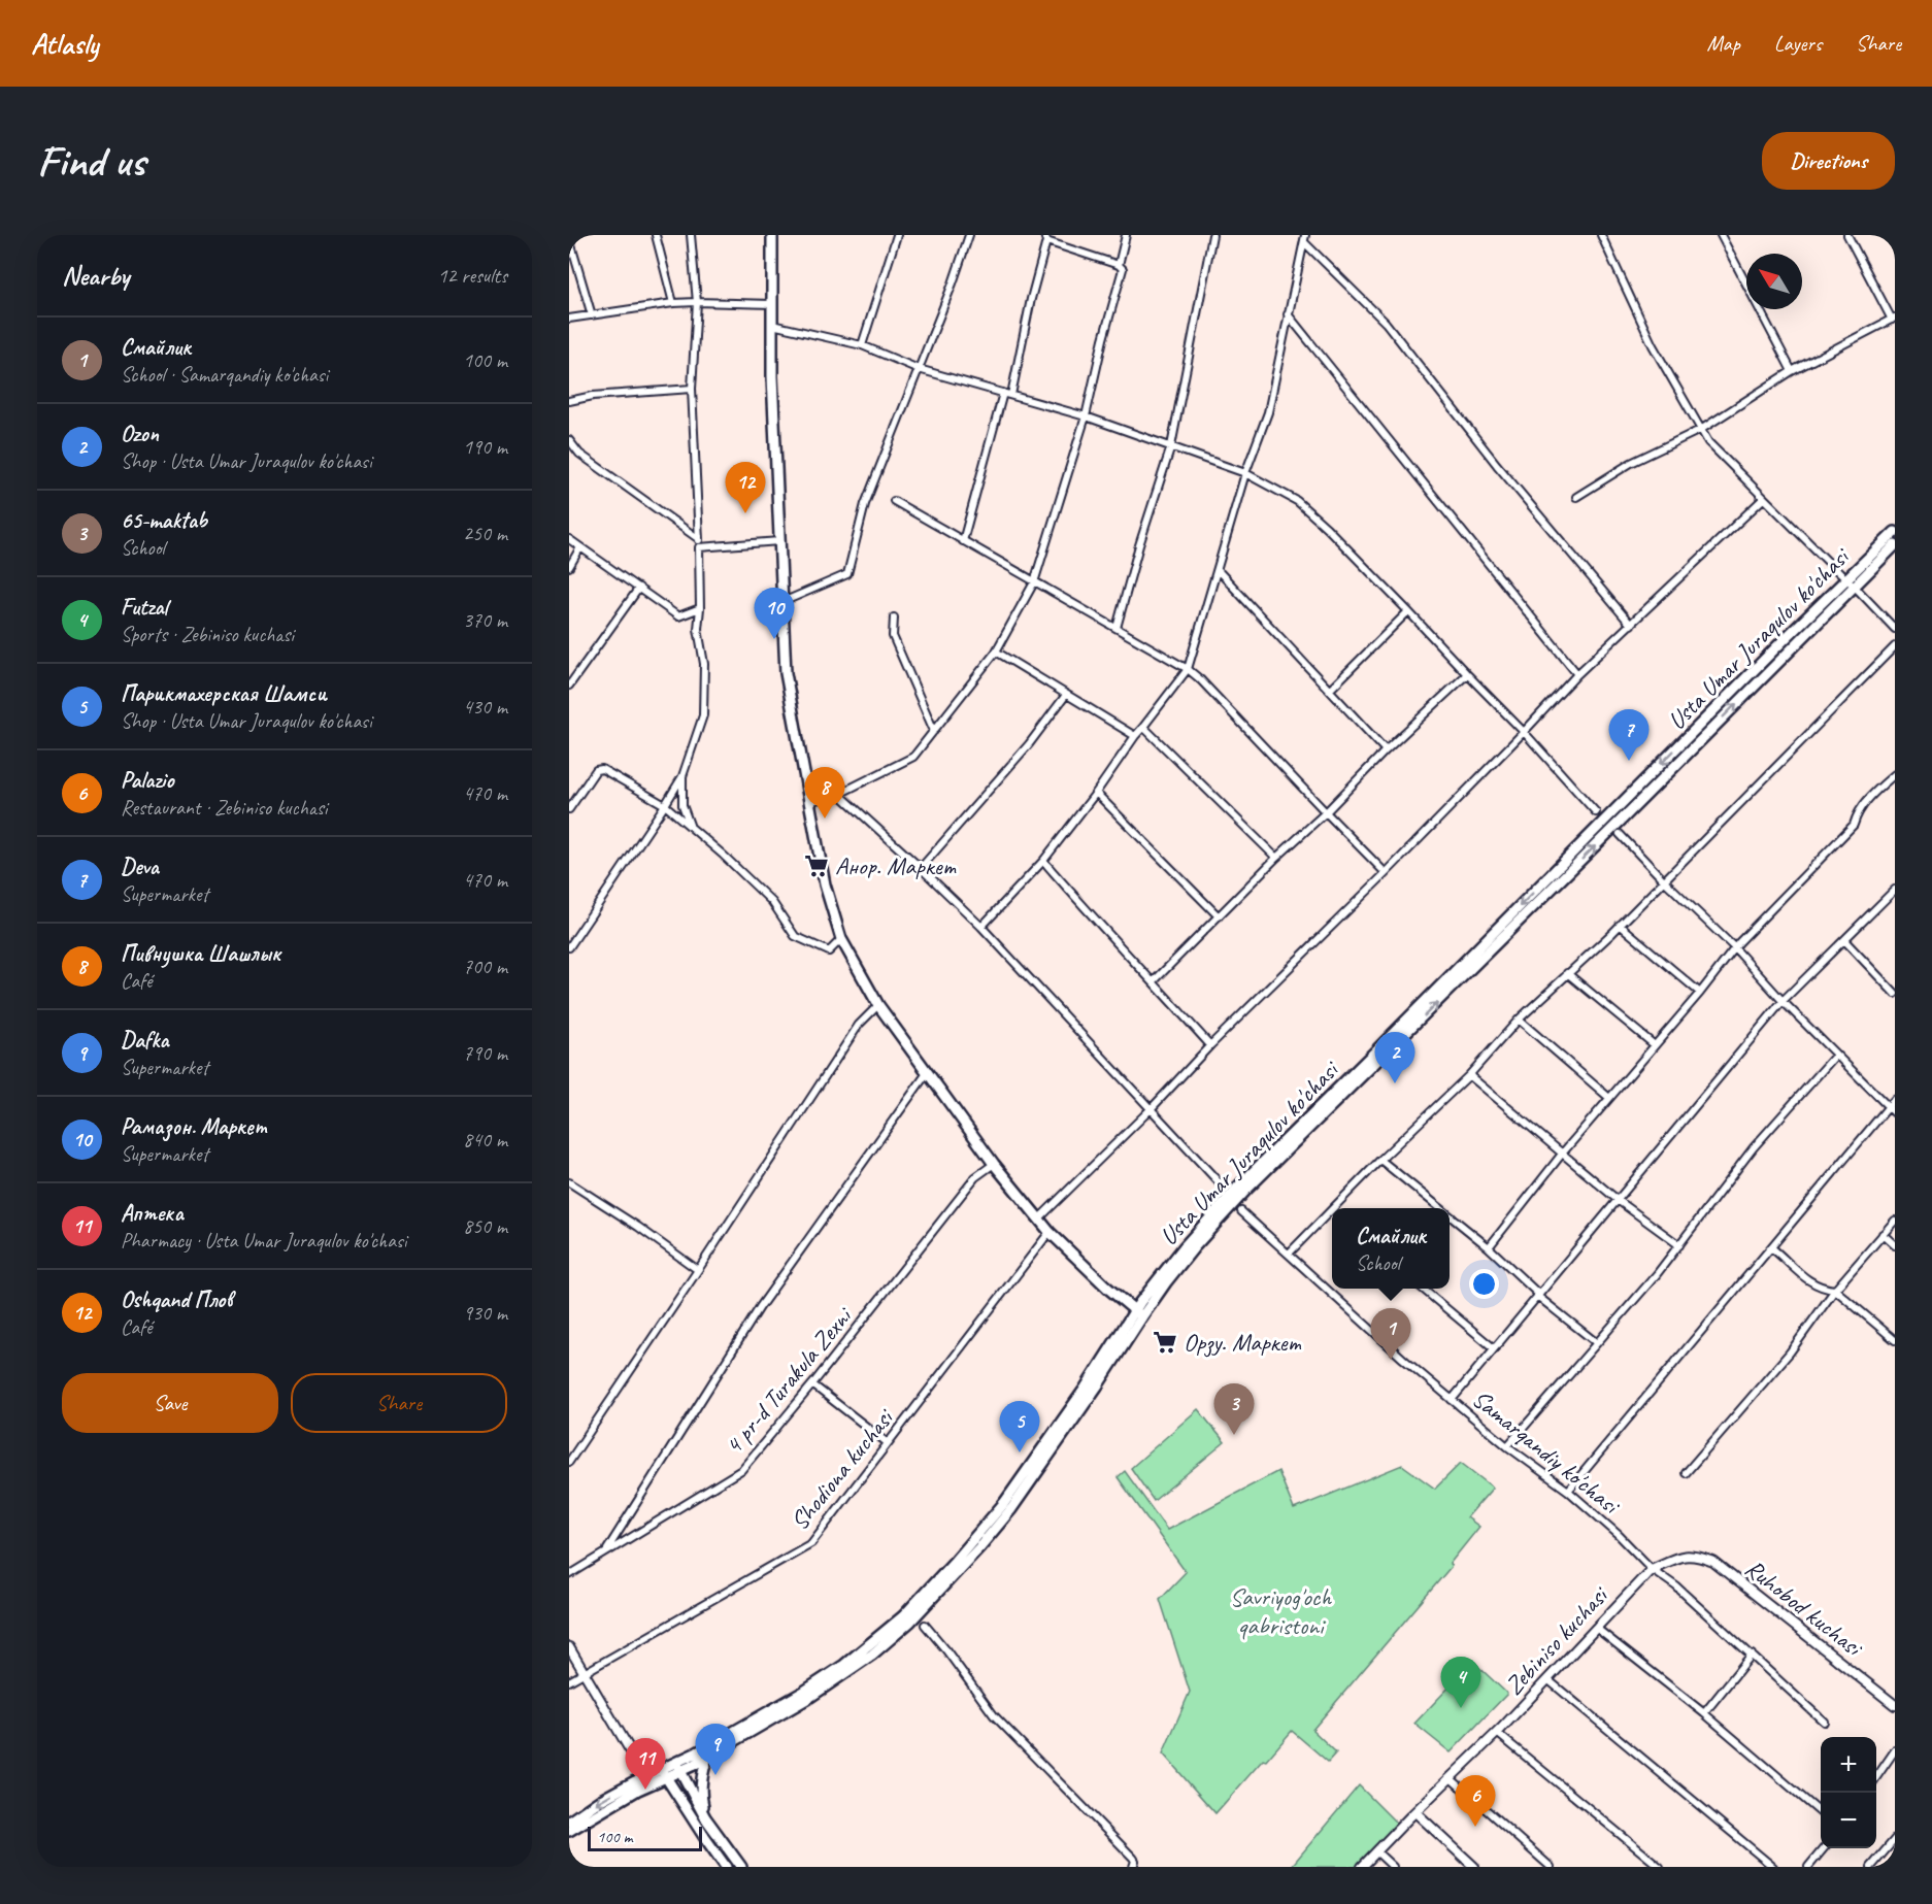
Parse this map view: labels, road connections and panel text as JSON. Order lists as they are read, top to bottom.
{
  "streets": {
    "main road": ["Usta Umar Juraqulov ko'chasi"],
    "street": [
      "4 pr-d Turakula Zexni",
      "Samarqandiy ko'chasi",
      "Shodiona kuchasi",
      "Ruhobod kuchasi",
      "Zebiniso kuchasi"
    ]
  },
  "crossings": [
    ["Samarqandiy ko'chasi", "Zebiniso kuchasi"],
    ["Ruhobod kuchasi", "Zebiniso kuchasi"]
  ],
  "parks": ["Savriyog'och qabristoni"],
  "places": {
    "supermarket": ["Анор. Маркет", "Орзу. Маркет"]
  },
  "scale_bar": "100 m",
  "north": "top left",
  "page": {
    "header": "Atlasly",
    "nav": ["Map", "Layers", "Share"],
    "buttons": [
      "Directions",
      ["Save", "Share"]
    ],
    "title": "Find us",
    "heading": ["Nearby", "12 results"],
    "list": [
      {
        "mark": "1",
        "name": "Смайлик",
        "note": "School · Samarqandiy ko'chasi",
        "value": "100 m"
      },
      {
        "mark": "2",
        "name": "Ozon",
        "note": "Shop · Usta Umar Juraqulov ko'chasi",
        "value": "190 m"
      },
      {
        "mark": "3",
        "name": "65-maktab",
        "note": "School",
        "value": "250 m"
      },
      {
        "mark": "4",
        "name": "Futzal",
        "note": "Sports · Zebiniso kuchasi",
        "value": "370 m"
      },
      {
        "mark": "5",
        "name": "Парикмахерская Шамси",
        "note": "Shop · Usta Umar Juraqulov ko'chasi",
        "value": "430 m"
      },
      {
        "mark": "6",
        "name": "Palazio",
        "note": "Restaurant · Zebiniso kuchasi",
        "value": "470 m"
      },
      {
        "mark": "7",
        "name": "Deva",
        "note": "Supermarket",
        "value": "470 m"
      },
      {
        "mark": "8",
        "name": "Пивнушка Шашлык",
        "note": "Café",
        "value": "700 m"
      },
      {
        "mark": "9",
        "name": "Dafka",
        "note": "Supermarket",
        "value": "790 m"
      },
      {
        "mark": "10",
        "name": "Рамазон. Маркет",
        "note": "Supermarket",
        "value": "840 m"
      },
      {
        "mark": "11",
        "name": "Аптека",
        "note": "Pharmacy · Usta Umar Juraqulov ko'chasi",
        "value": "850 m"
      },
      {
        "mark": "12",
        "name": "Oshqand Плов",
        "note": "Café",
        "value": "930 m"
      }
    ],
    "pins": [
      "12",
      "10",
      "7",
      "8",
      "2",
      "1",
      "3",
      "5",
      "4",
      "9",
      "11",
      "6"
    ],
    "popup": ["Смайлик", "School"],
    "map_buttons": ["+", "−"],
    "scale": "100 m"
  }
}
